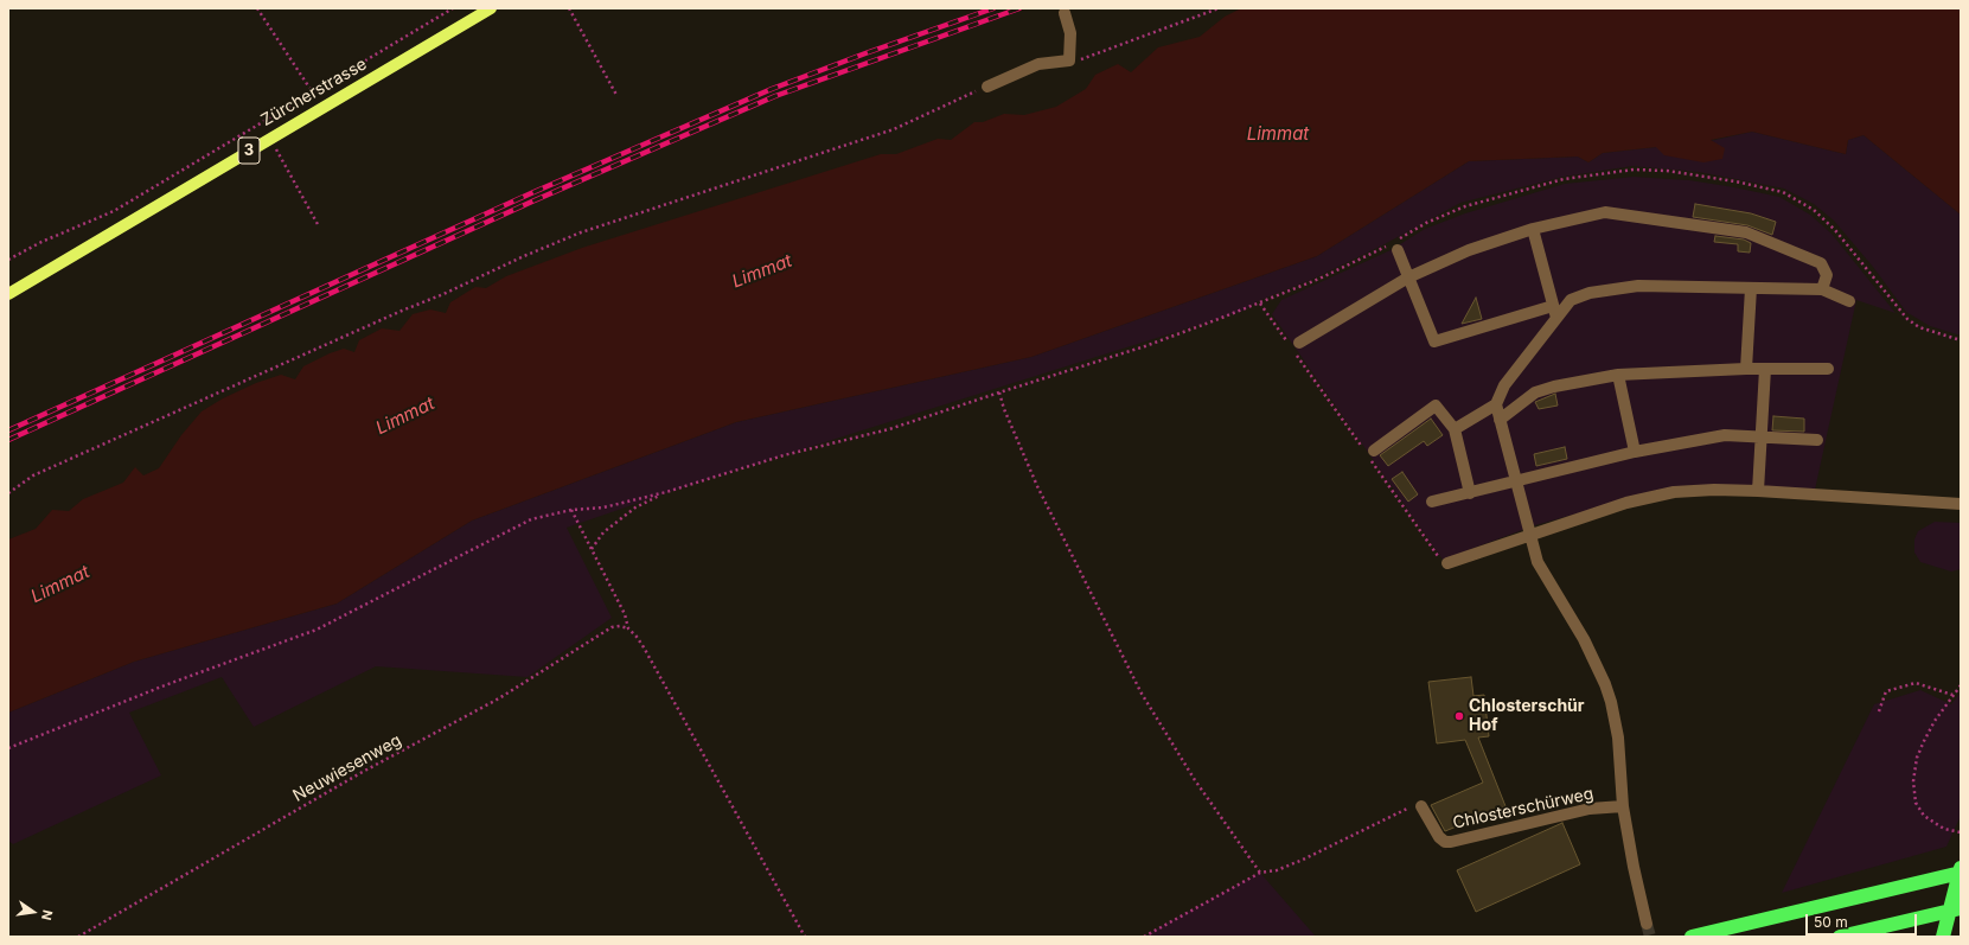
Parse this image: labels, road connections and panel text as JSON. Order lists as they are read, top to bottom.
{
  "streets": {
    "main road": ["Zürcherstrasse", "3"],
    "lane": ["Chlosterschürweg"],
    "path": ["Neuwiesenweg"]
  },
  "water": ["Limmat"],
  "places": ["Chlosterschür Hof"],
  "scale_bar": "50 m",
  "north": "right"
}
